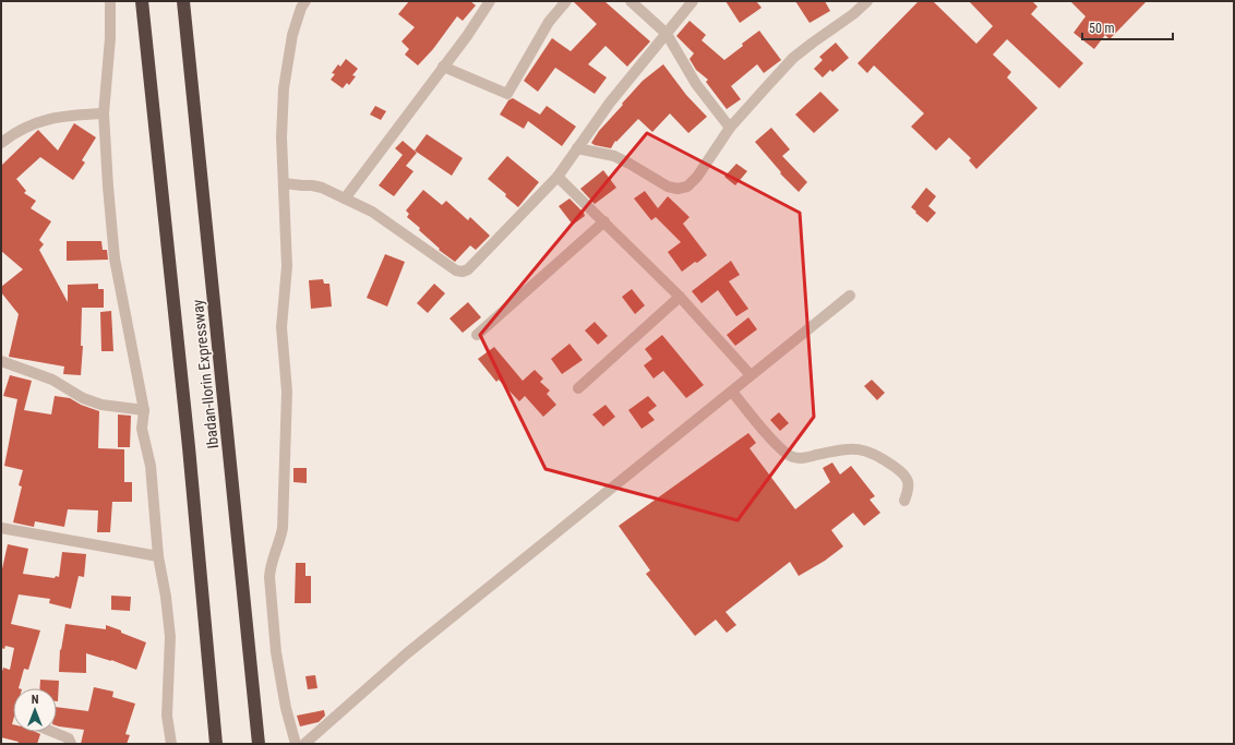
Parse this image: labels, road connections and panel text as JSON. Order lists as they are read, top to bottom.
{
  "streets": {
    "highway": ["Ibadan-Ilorin Expressway"]
  },
  "scale_bar": "50 m",
  "north": "top"
}
